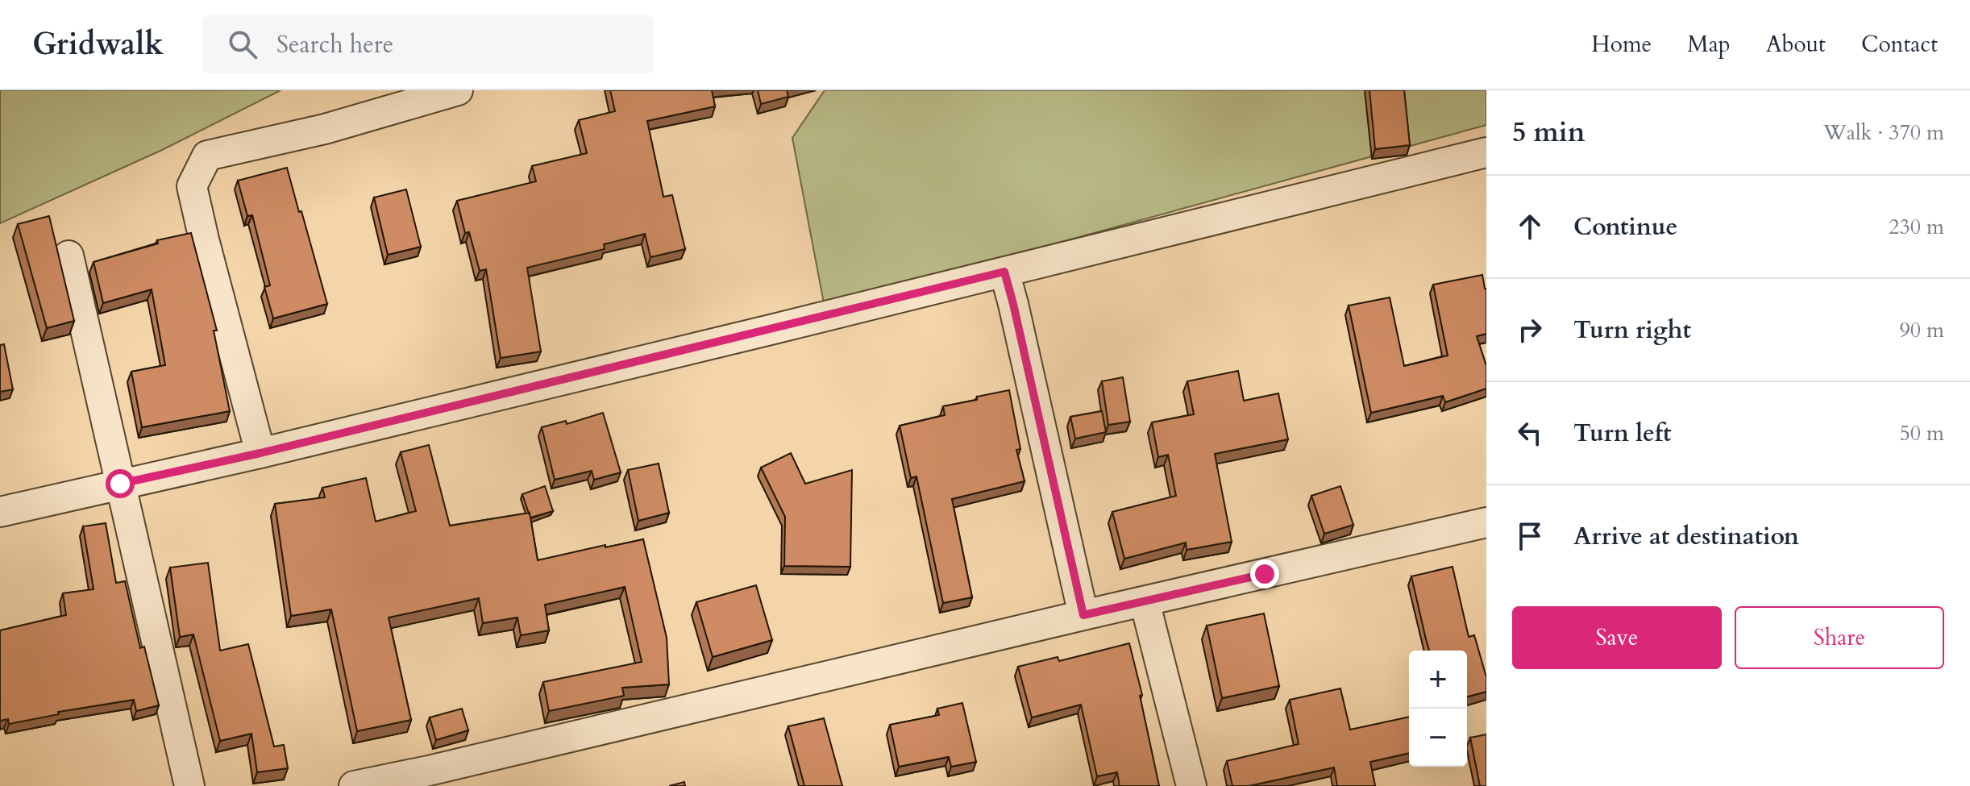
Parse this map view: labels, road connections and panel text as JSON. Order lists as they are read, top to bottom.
{
  "page": {
    "header": "Gridwalk",
    "search": "Search here",
    "nav": [
      "Home",
      "Map",
      "About",
      "Contact"
    ],
    "heading": ["5 min", "Walk · 370 m"],
    "list": [
      ["Continue", "230 m"],
      ["Turn right", "90 m"],
      ["Turn left", "50 m"],
      "Arrive at destination"
    ],
    "buttons": ["Save", "Share"],
    "map_buttons": ["+", "−"]
  }
}
